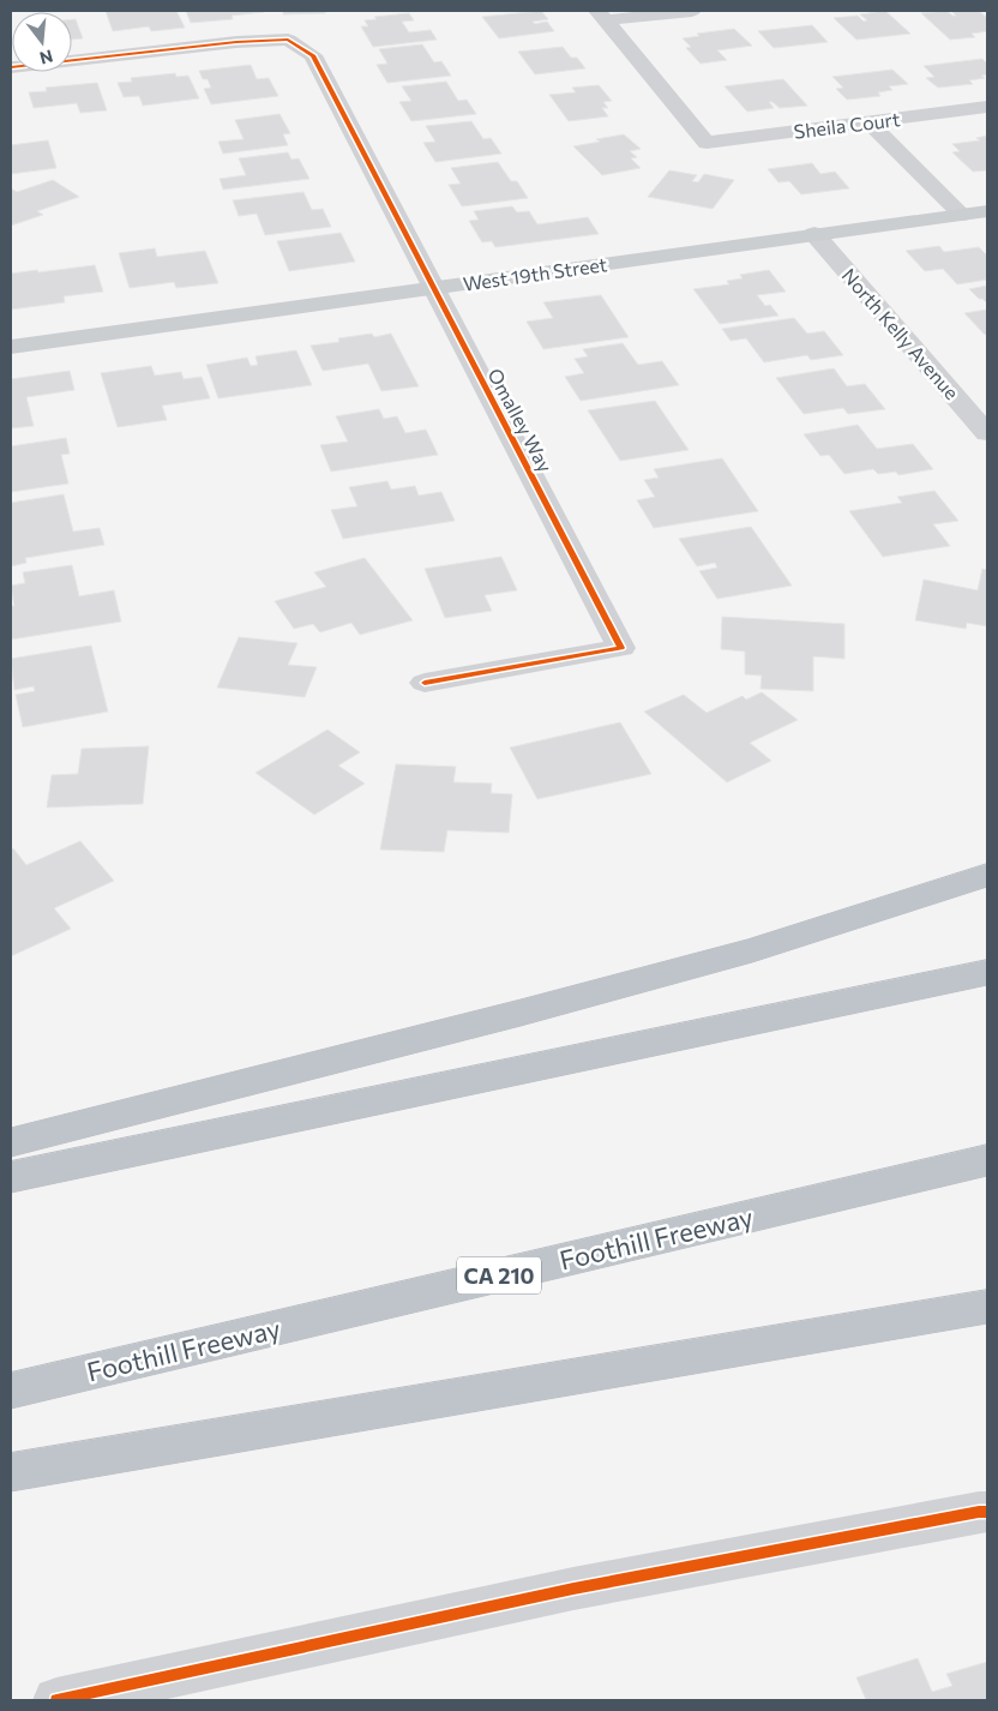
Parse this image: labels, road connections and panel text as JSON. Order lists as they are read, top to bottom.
{
  "streets": {
    "highway": ["Foothill Freeway", "CA 210"],
    "main road": ["West 19th Street"],
    "street": ["Sheila Court", "North Kelly Avenue", "Omalley Way"]
  },
  "crossings": [
    ["West 19th Street", "North Kelly Avenue"],
    ["West 19th Street", "Omalley Way"]
  ],
  "north": "bottom"
}
